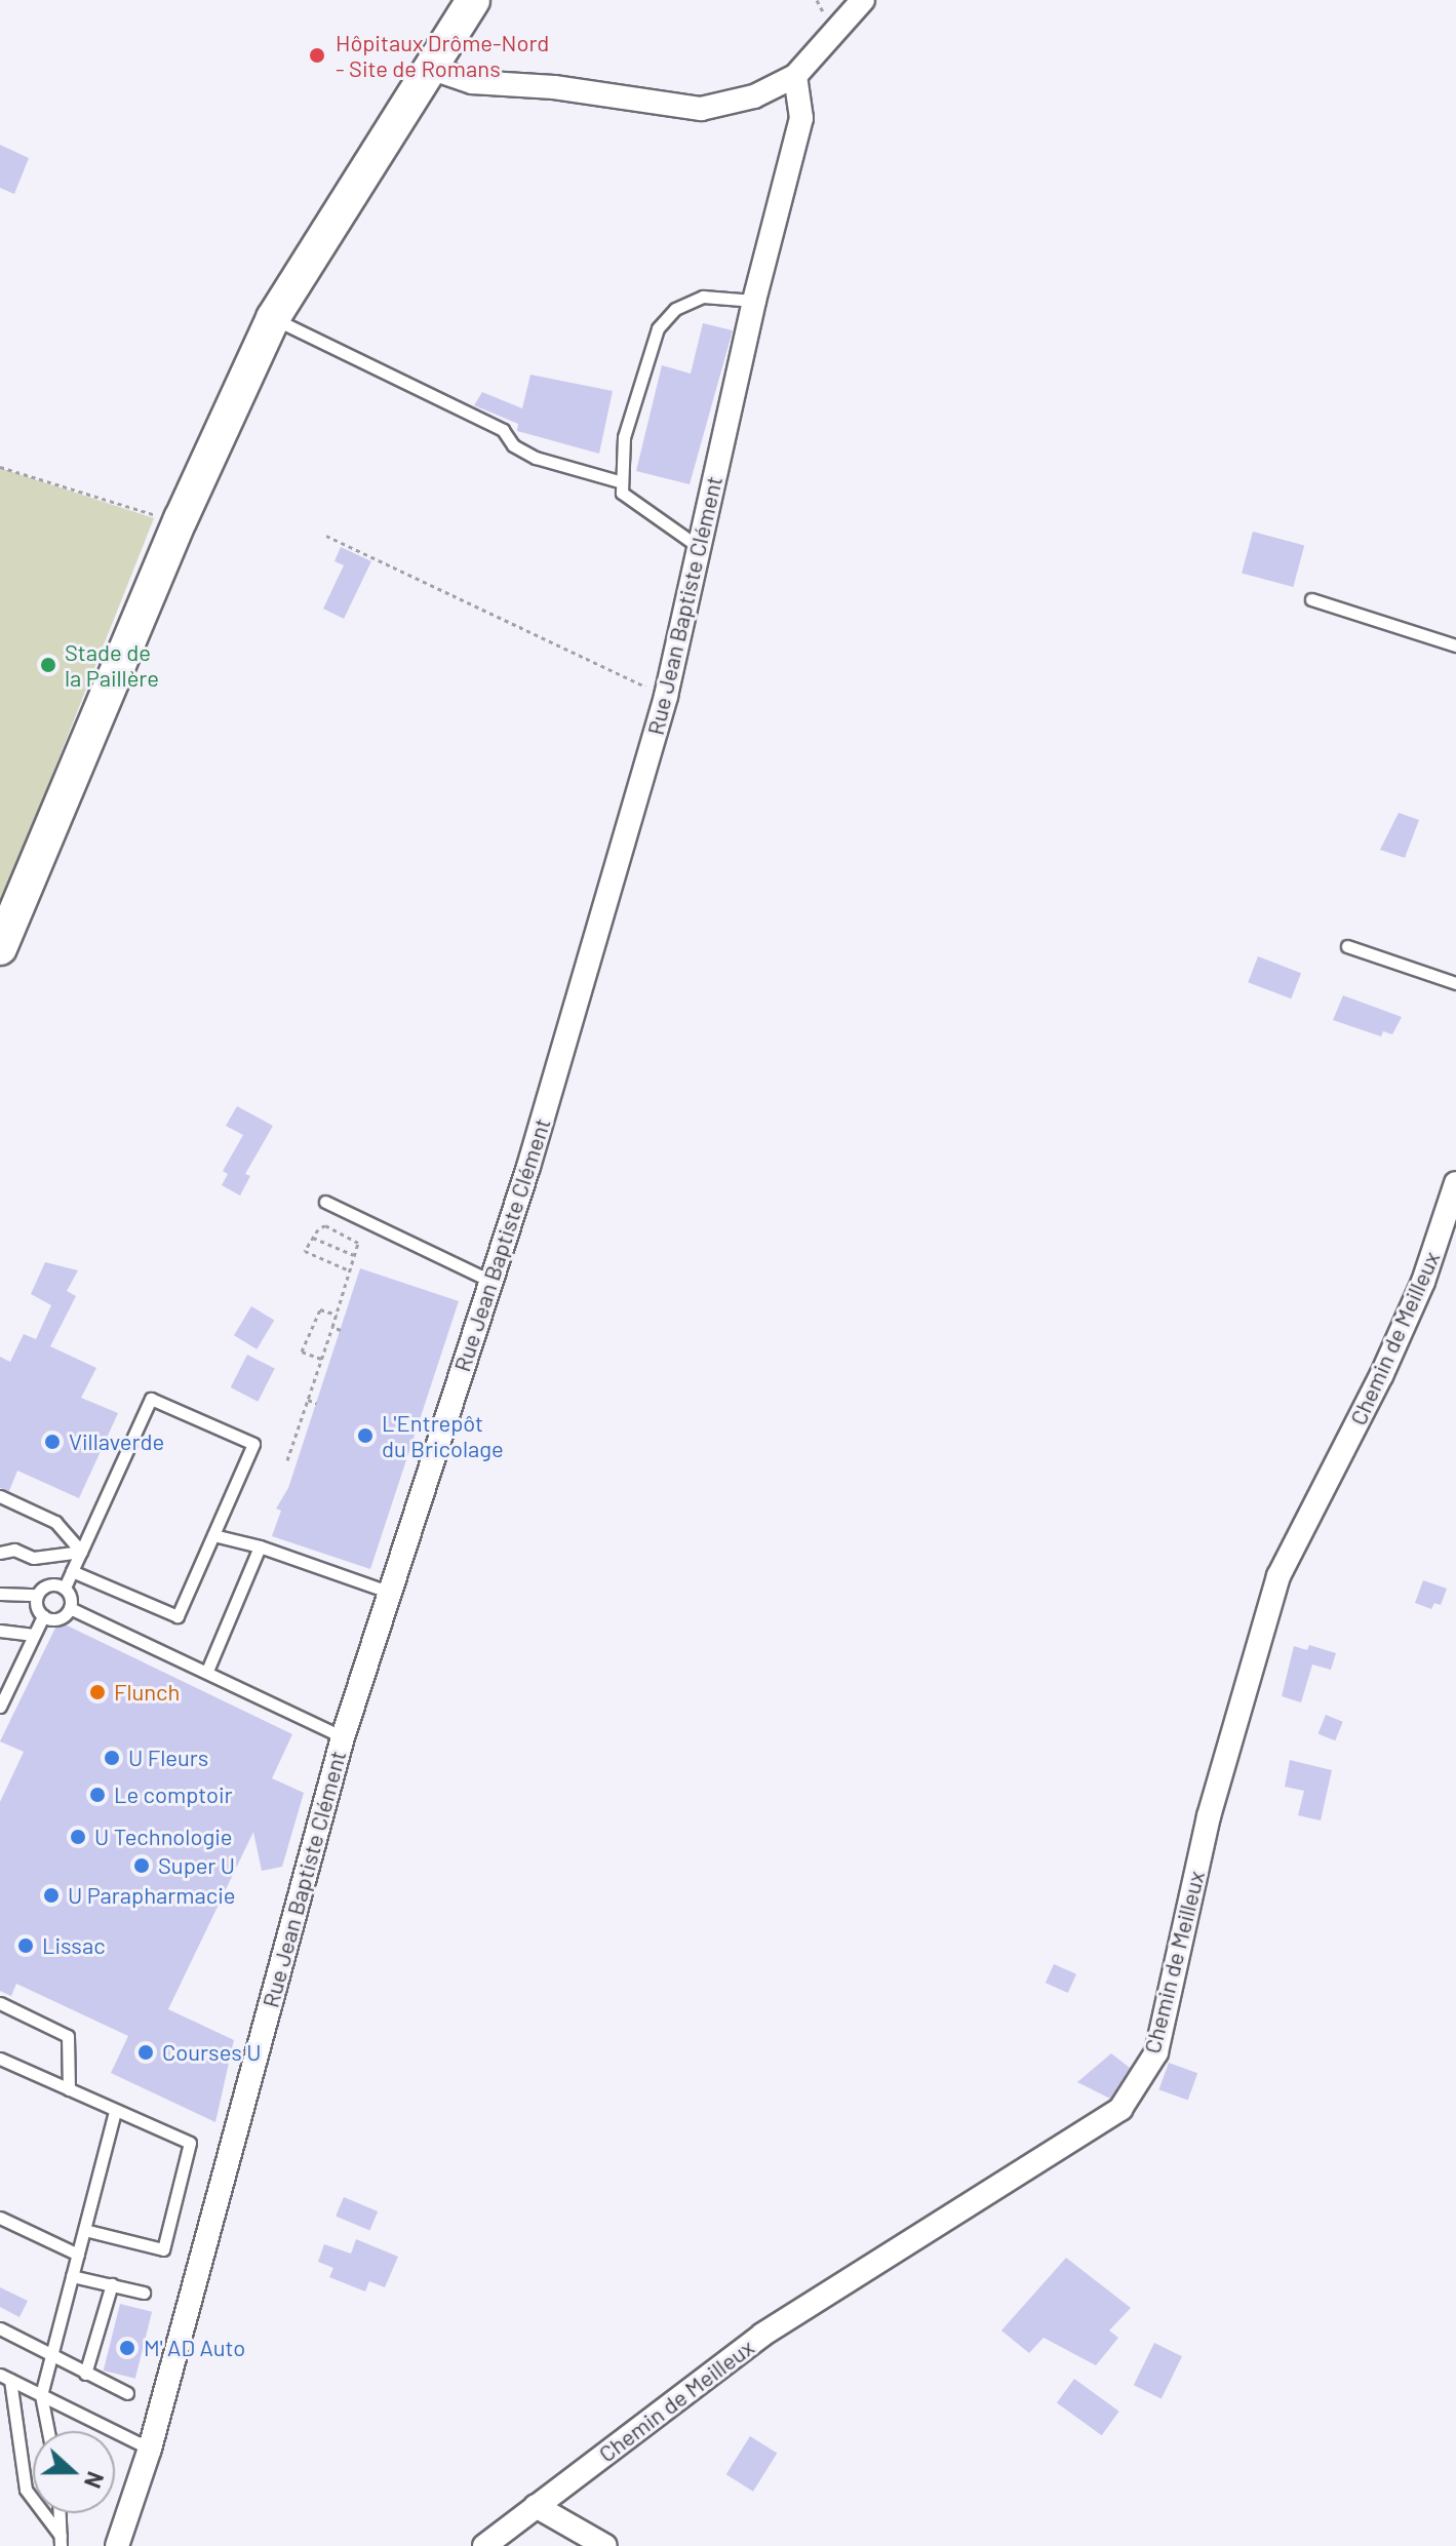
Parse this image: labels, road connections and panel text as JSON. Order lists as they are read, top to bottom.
{
  "streets": {
    "street": ["Rue Jean Baptiste Clément", "Chemin de Meilleux"]
  },
  "places": [
    "Hôpitaux Drôme-Nord - Site de Romans",
    "Stade de la Paillère",
    "L'Entrepôt du Bricolage",
    "Villaverde",
    "Flunch",
    "U Fleurs",
    "Le comptoir",
    "U Technologie",
    "Super U",
    "U Parapharmacie",
    "Lissac",
    "Courses U",
    "M' AD Auto"
  ],
  "north": "right"
}
